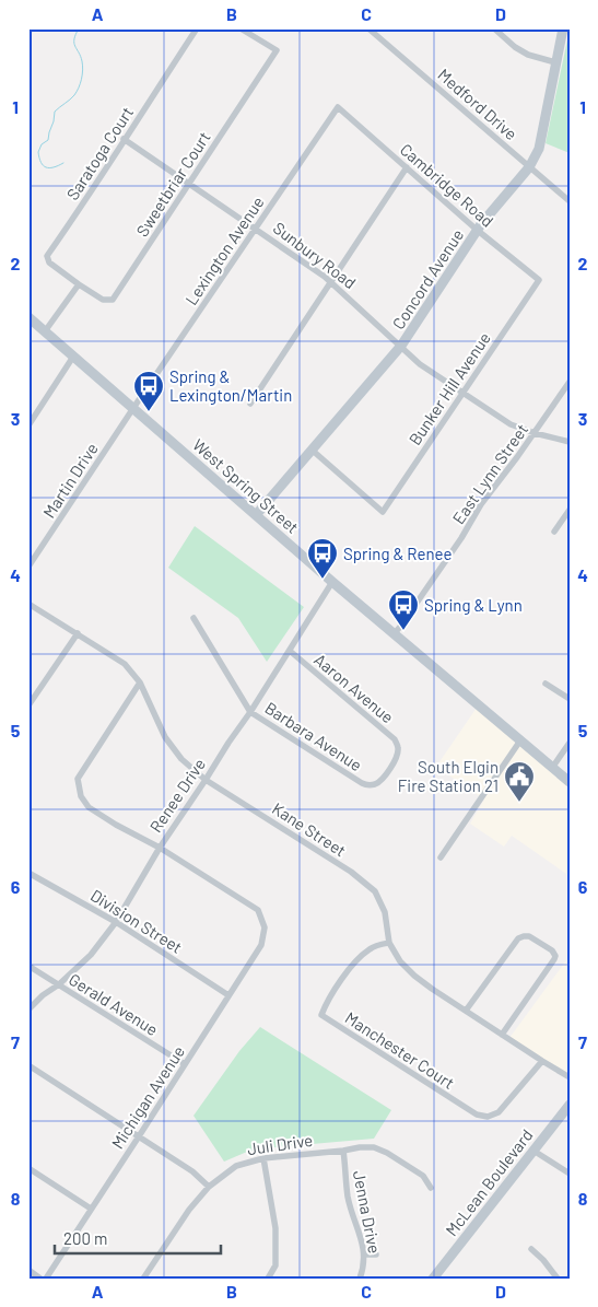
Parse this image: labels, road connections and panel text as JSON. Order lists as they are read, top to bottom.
{
  "streets": {
    "main road": ["Concord Avenue", "West Spring Street", "McLean Boulevard"],
    "street": [
      "Medford Drive",
      "Saratoga Court",
      "Sweetbriar Court",
      "Cambridge Road",
      "Lexington Avenue",
      "Sunbury Road",
      "Bunker Hill Avenue",
      "East Lynn Street",
      "Martin Drive",
      "Aaron Avenue",
      "Barbara Avenue",
      "Renee Drive",
      "Kane Street",
      "Division Street",
      "Gerald Avenue",
      "Manchester Court",
      "Michigan Avenue",
      "Juli Drive",
      "Jenna Drive"
    ]
  },
  "crossings": [
    ["Medford Drive", "Concord Avenue"],
    ["Saratoga Court", "Sweetbriar Court"],
    ["Saratoga Court", "Sunbury Road"],
    ["Sweetbriar Court", "Sunbury Road"],
    ["Cambridge Road", "Lexington Avenue"],
    ["Cambridge Road", "Concord Avenue"],
    ["Cambridge Road", "Bunker Hill Avenue"],
    ["Lexington Avenue", "Sunbury Road"],
    ["Lexington Avenue", "Martin Drive"],
    ["Lexington Avenue", "West Spring Street"],
    ["Sunbury Road", "Concord Avenue"],
    ["Sunbury Road", "Bunker Hill Avenue"],
    ["Sunbury Road", "East Lynn Street"],
    ["Concord Avenue", "Bunker Hill Avenue"],
    ["Concord Avenue", "West Spring Street"],
    ["East Lynn Street", "West Spring Street"],
    ["Martin Drive", "West Spring Street"],
    ["West Spring Street", "Renee Drive"],
    ["Aaron Avenue", "Barbara Avenue"],
    ["Aaron Avenue", "Renee Drive"],
    ["Barbara Avenue", "Renee Drive"],
    ["Renee Drive", "Kane Street"],
    ["Renee Drive", "Division Street"],
    ["Renee Drive", "Gerald Avenue"],
    ["Renee Drive", "Michigan Avenue"],
    ["Kane Street", "Manchester Court"],
    ["Division Street", "Michigan Avenue"],
    ["Gerald Avenue", "Michigan Avenue"],
    ["Juli Drive", "Jenna Drive"]
  ],
  "places": {
    "bus stop": ["Spring & Lexington/Martin", "Spring & Renee", "Spring & Lynn"],
    "public building": ["South Elgin Fire Station 21"]
  },
  "scale_bar": "200 m",
  "grid": {
    "columns": [
      "A",
      "B",
      "C",
      "D"
    ],
    "rows": [
      "1",
      "2",
      "3",
      "4",
      "5",
      "6",
      "7",
      "8"
    ]
  }
}
